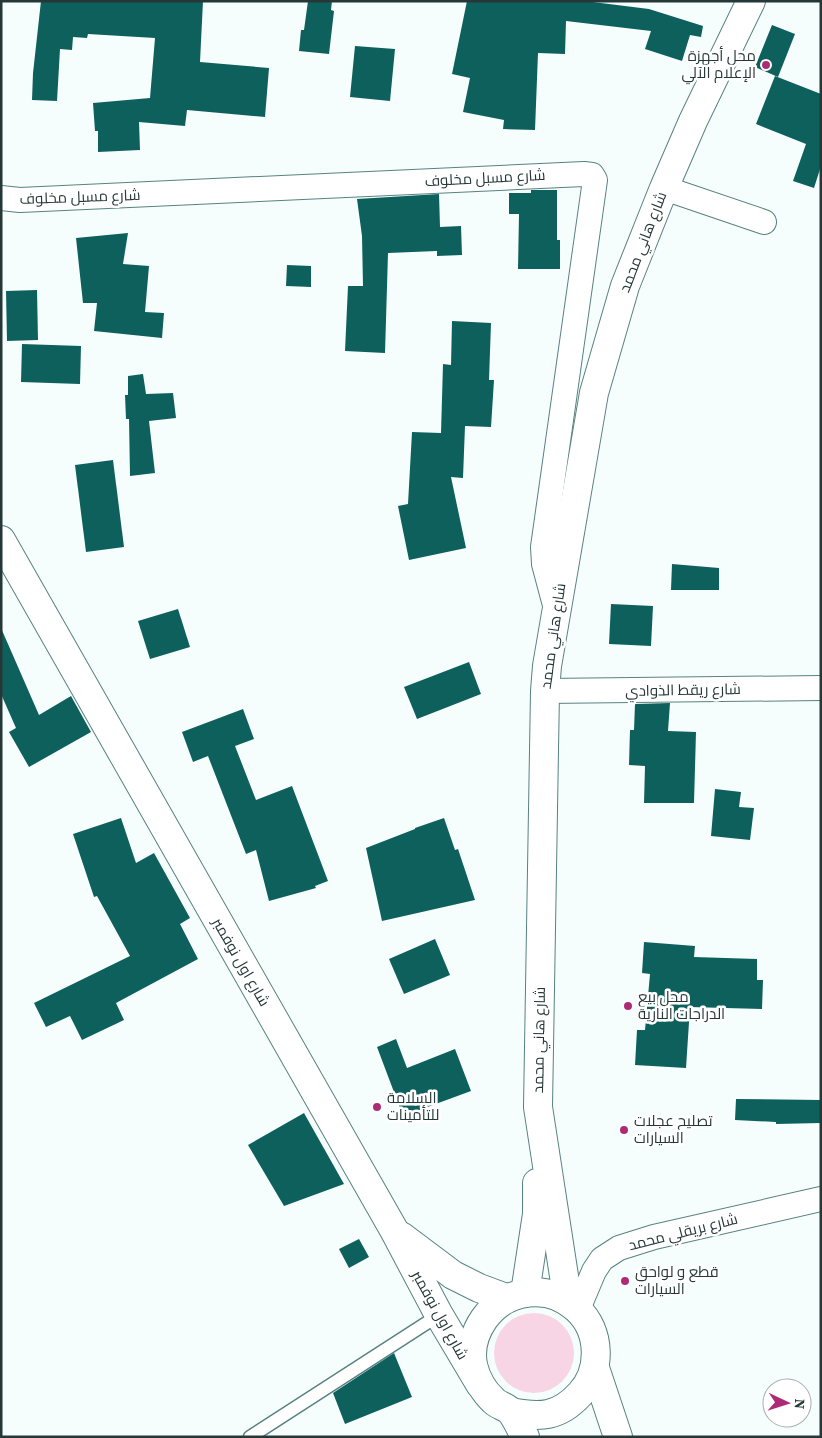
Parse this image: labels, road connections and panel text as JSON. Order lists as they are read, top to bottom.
{
  "streets": {
    "main road": ["شارع هاني محمد", "شارع اول نوفمبر"],
    "street": ["شارع مسبل مخلوف", "شارع ريقط الذوادي", "شارع بريقلي محمد"]
  },
  "crossings": [
    ["شارع مسبل مخلوف", "شارع هاني محمد"],
    ["شارع هاني محمد", "شارع ريقط الذوادي"],
    ["شارع هاني محمد", "شارع اول نوفمبر"],
    ["شارع هاني محمد", "شارع بريقلي محمد"],
    ["شارع اول نوفمبر", "شارع بريقلي محمد"]
  ],
  "places": [
    "محل أجهزة الإعلام الآلي",
    "محل بيع الدراجات النارية",
    "السلامة للتأمينات",
    "تصليح عجلات السيارات",
    "قطع و لواحق السيارات"
  ],
  "north": "right"
}
